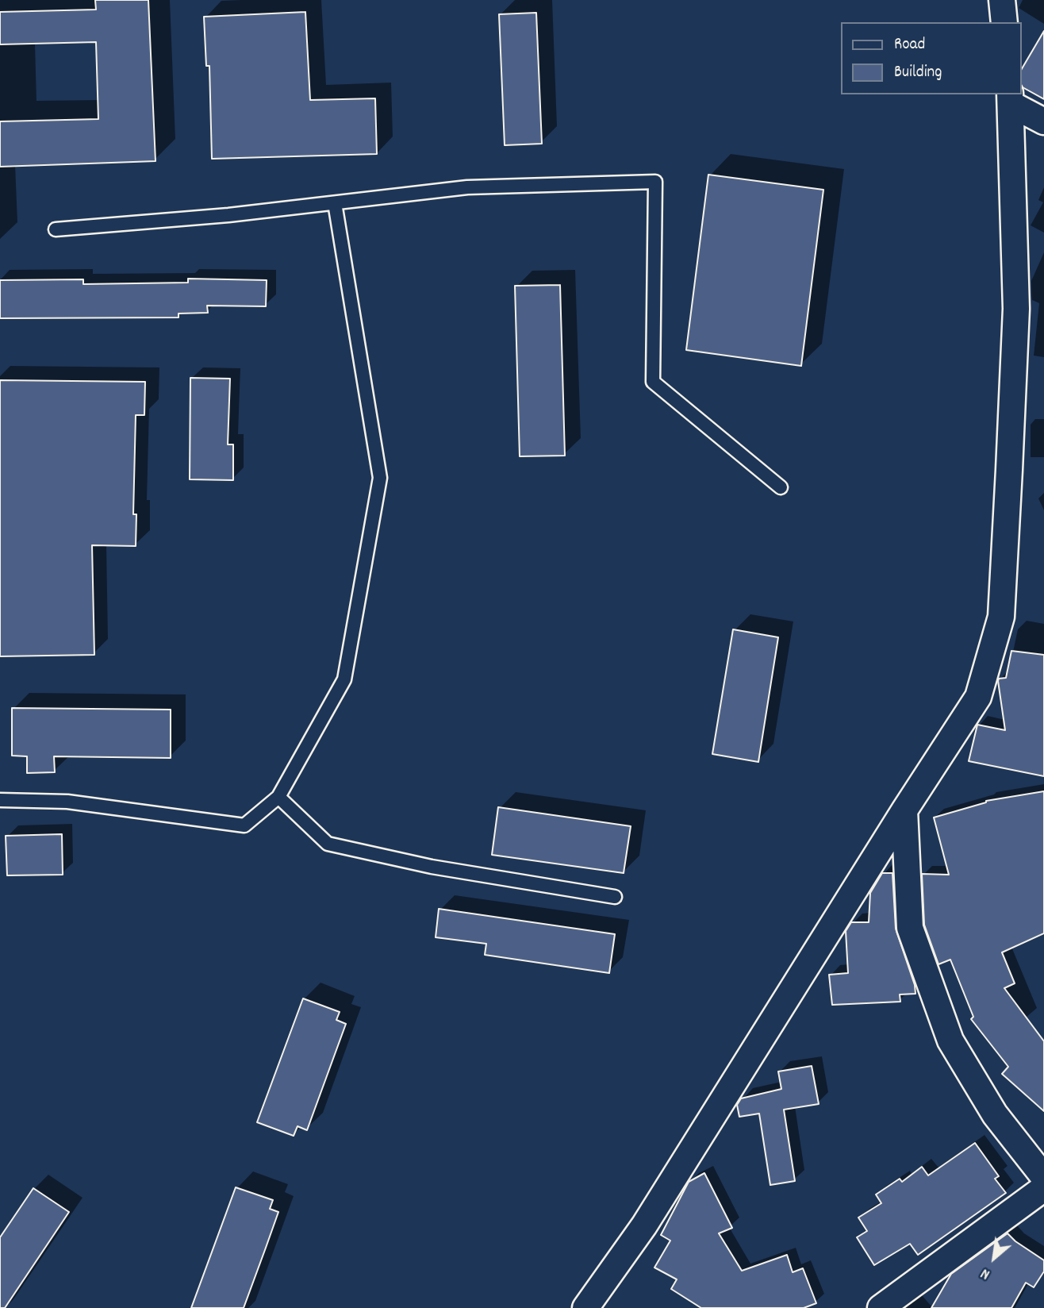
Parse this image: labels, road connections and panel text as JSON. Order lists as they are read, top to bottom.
{
  "legend": ["Road", "Building"],
  "north": "bottom left"
}
